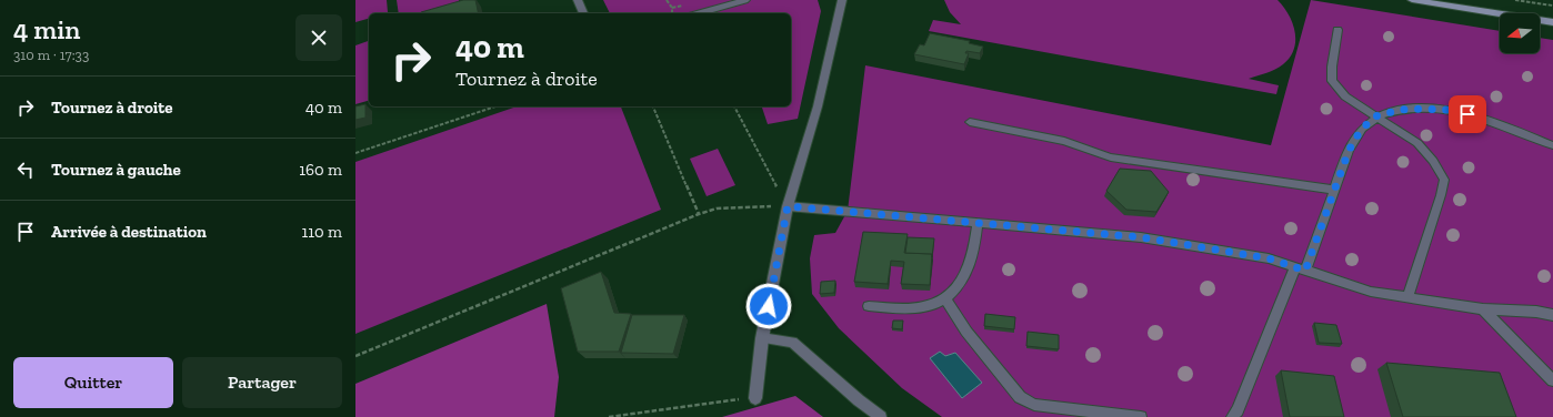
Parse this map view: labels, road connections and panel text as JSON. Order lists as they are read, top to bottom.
{
  "north": "left",
  "page": {
    "heading": ["4 min", "310 m · 17:33"],
    "turn": ["40 m", "Tournez à droite"],
    "list": [
      {
        "name": "Tournez à droite",
        "value": "40 m"
      },
      {
        "name": "Tournez à gauche",
        "value": "160 m"
      },
      {
        "name": "Arrivée à destination",
        "value": "110 m"
      }
    ],
    "buttons": ["Quitter", "Partager"]
  }
}
